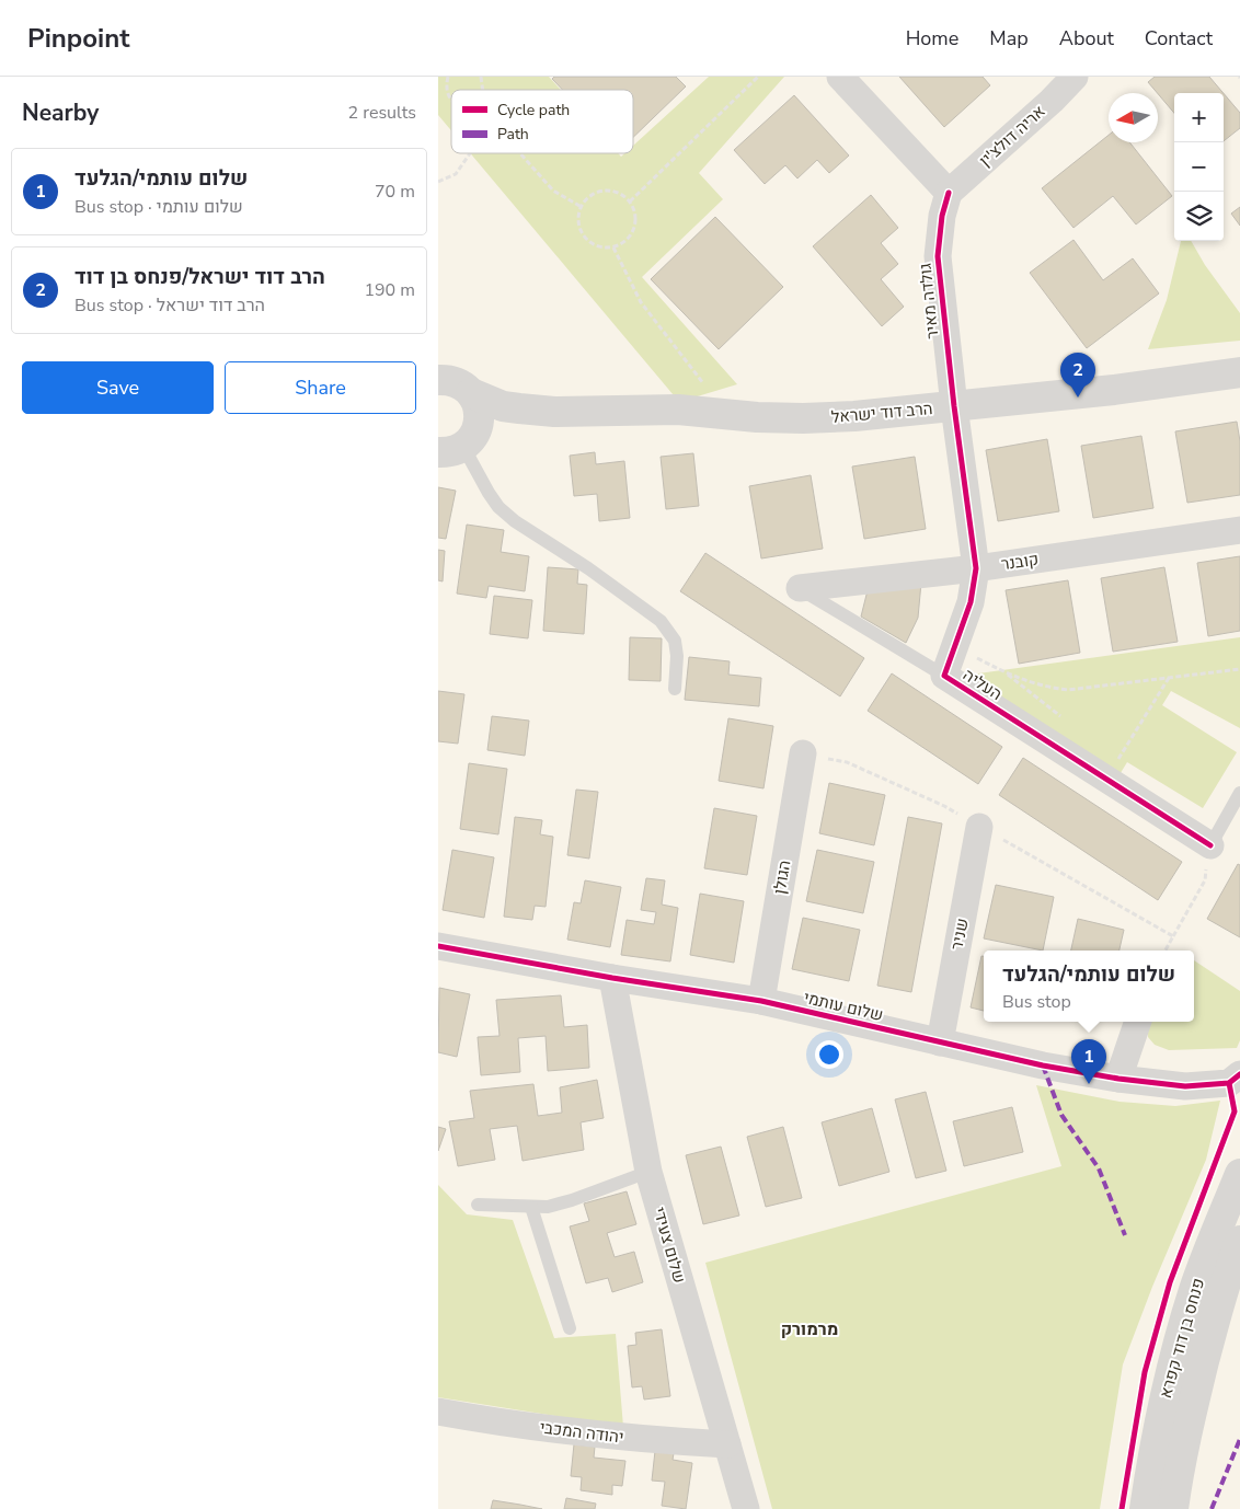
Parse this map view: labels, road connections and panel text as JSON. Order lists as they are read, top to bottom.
{
  "streets": {
    "street": [
      "אריה דולצ'ין",
      "גולדה מאיר",
      "הרב דוד ישראל",
      "קובנר",
      "העליה",
      "הגולן",
      "שניר",
      "שלום עותמי",
      "שלום צעידי",
      "פנחס בן דוד קפרא",
      "יהודה המכבי"
    ]
  },
  "crossings": [
    ["אריה דולצ'ין", "גולדה מאיר"],
    ["גולדה מאיר", "הרב דוד ישראל"],
    ["גולדה מאיר", "העליה"],
    ["הרב דוד ישראל", "העליה"],
    ["קובנר", "העליה"],
    ["הגולן", "שלום עותמי"],
    ["שניר", "שלום עותמי"],
    ["שלום עותמי", "שלום צעידי"],
    ["שלום צעידי", "יהודה המכבי"]
  ],
  "districts": ["מרמורק"],
  "legend": ["Cycle path", "Path"],
  "north": "left",
  "page": {
    "header": "Pinpoint",
    "nav": [
      "Home",
      "Map",
      "About",
      "Contact"
    ],
    "heading": ["Nearby", "2 results"],
    "map_buttons": ["+", "−"],
    "list": [
      {
        "mark": "1",
        "name": "שלום עותמי/הגלעד",
        "note": "Bus stop · שלום עותמי",
        "value": "70 m"
      },
      {
        "mark": "2",
        "name": "הרב דוד ישראל/פנחס בן דוד",
        "note": "Bus stop · הרב דוד ישראל",
        "value": "190 m"
      }
    ],
    "buttons": ["Save", "Share"],
    "pins": ["2", "1"],
    "popup": ["שלום עותמי/הגלעד", "Bus stop"]
  }
}
